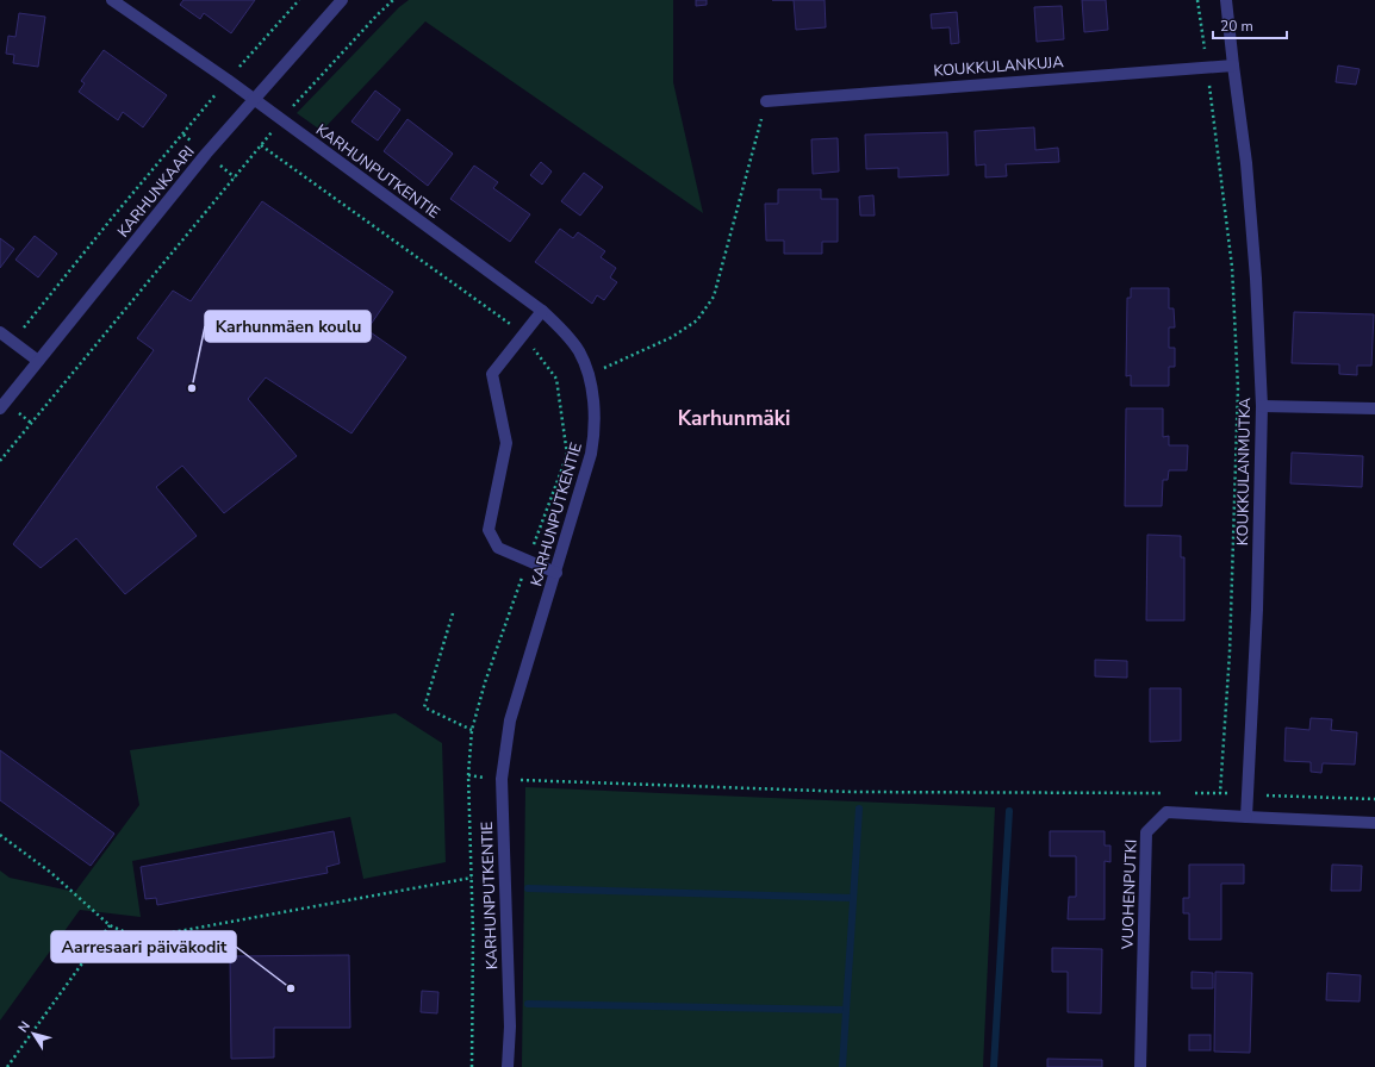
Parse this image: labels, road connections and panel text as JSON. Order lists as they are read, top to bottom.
{
  "streets": {
    "street": [
      "KOUKKULANKUJA",
      "KARHUNPUTKENTIE",
      "KARHUNKAARI",
      "KOUKKULANMUTKA",
      "VUOHENPUTKI"
    ]
  },
  "crossings": [
    ["KOUKKULANKUJA", "KOUKKULANMUTKA"],
    ["KARHUNPUTKENTIE", "KARHUNKAARI"],
    ["KOUKKULANMUTKA", "VUOHENPUTKI"]
  ],
  "districts": ["Karhunmäki"],
  "places": ["Karhunmäen koulu", "Aarresaari päiväkodit"],
  "scale_bar": "20 m",
  "north": "top left"
}
